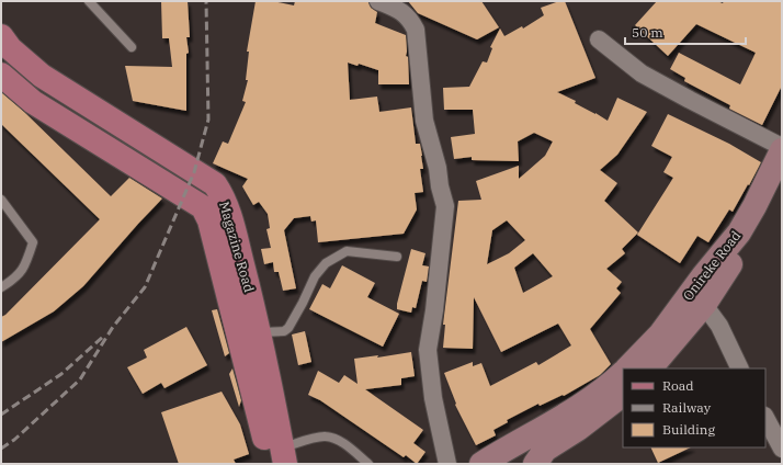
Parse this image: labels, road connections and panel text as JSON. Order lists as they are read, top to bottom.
{
  "streets": {
    "main road": ["Magazine Road", "Onireke Road"]
  },
  "legend": ["Road", "Railway", "Building"],
  "scale_bar": "50 m"
}
